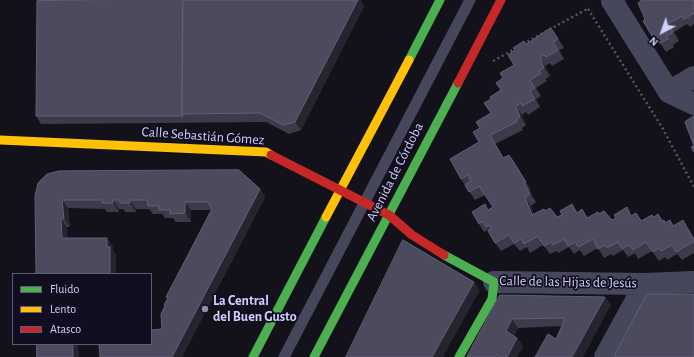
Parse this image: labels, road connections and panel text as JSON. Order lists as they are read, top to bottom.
{
  "streets": {
    "main road": ["Calle Sebastián Gómez", "Avenida de Córdoba", "Calle de las Hijas de Jesús"]
  },
  "crossings": [
    ["Calle Sebastián Gómez", "Avenida de Córdoba"],
    ["Calle Sebastián Gómez", "Calle de las Hijas de Jesús"],
    ["Avenida de Córdoba", "Calle de las Hijas de Jesús"]
  ],
  "places": ["La Central del Buen Gusto"],
  "legend": ["Fluido", "Lento", "Atasco"],
  "north": "bottom left"
}
